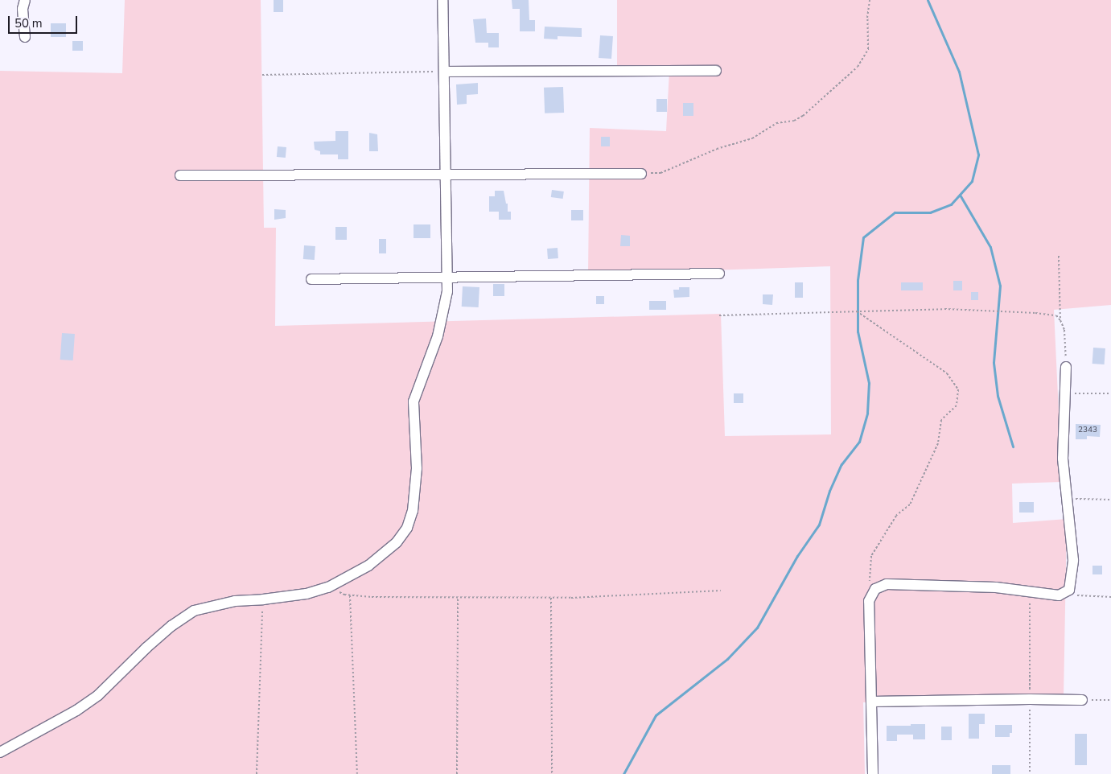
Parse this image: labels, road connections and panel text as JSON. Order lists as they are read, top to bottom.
{
  "house_numbers": ["2343"],
  "scale_bar": "50 m"
}
